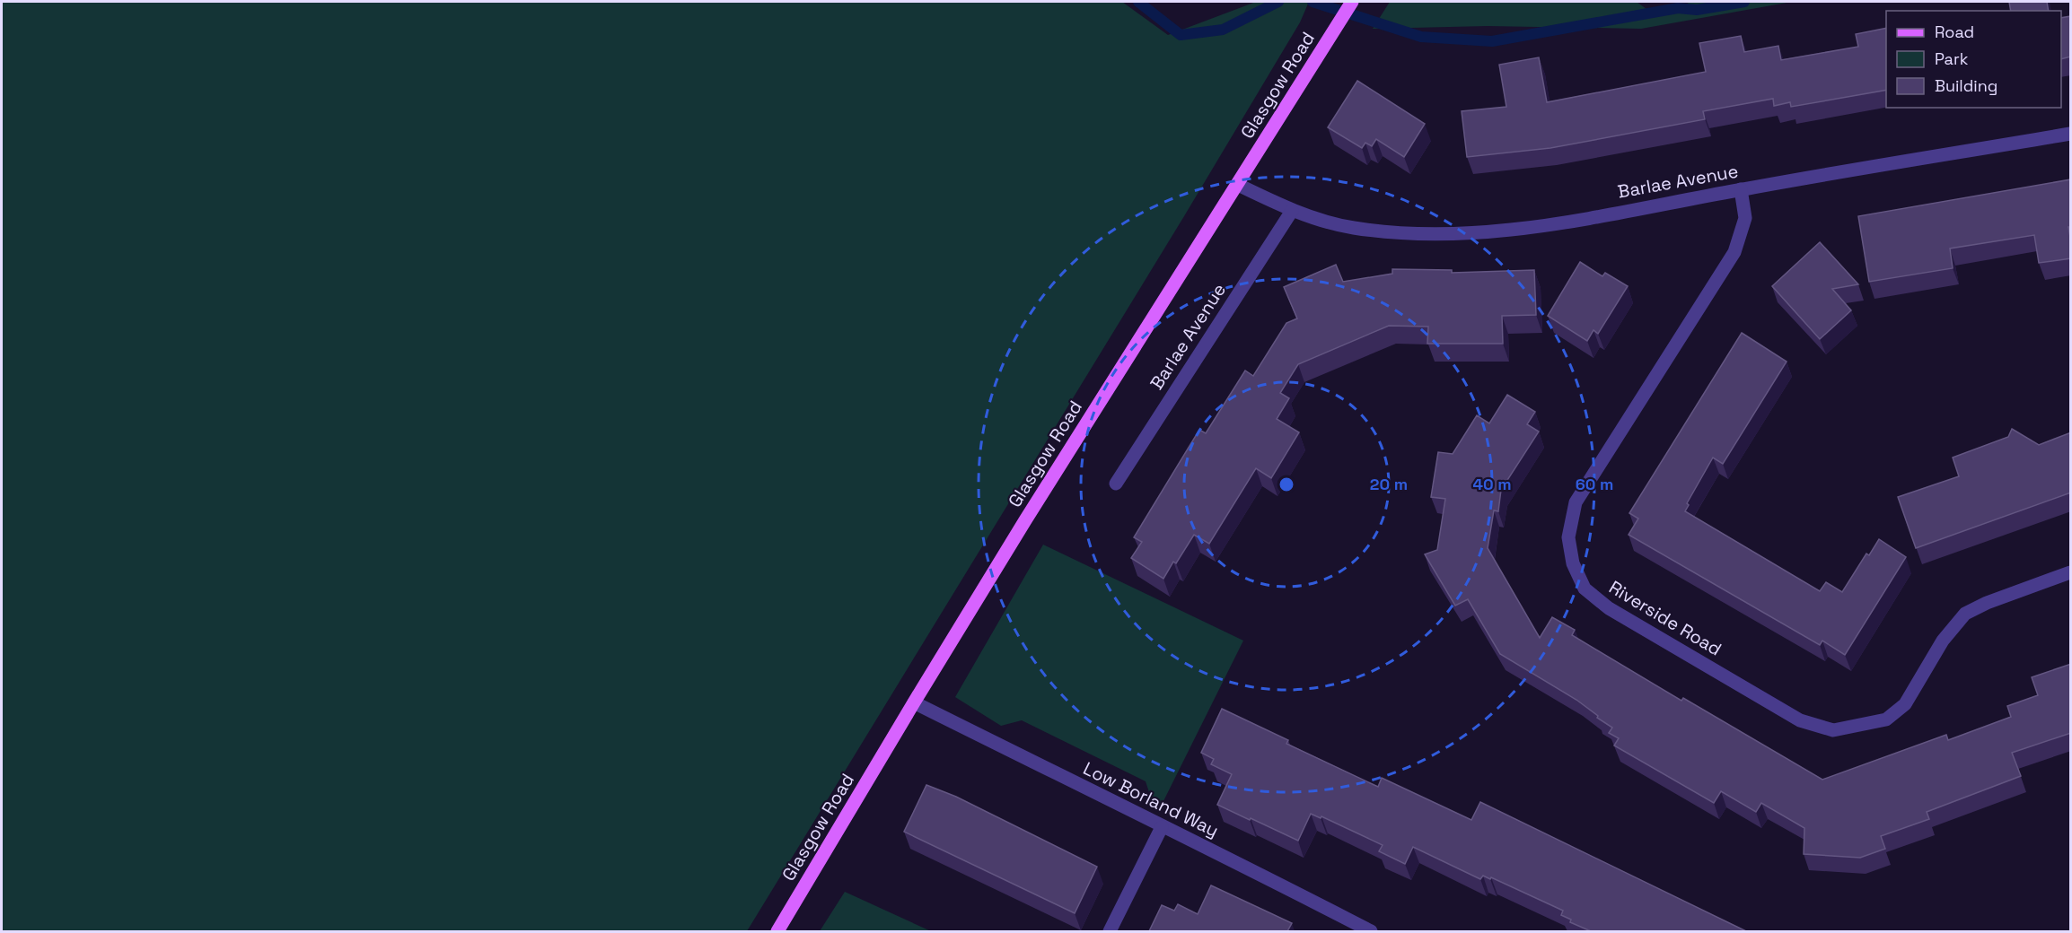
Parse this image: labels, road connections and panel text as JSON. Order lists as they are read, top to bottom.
{
  "streets": {
    "main road": ["Glasgow Road"],
    "street": ["Barlae Avenue", "Riverside Road", "Low Borland Way"]
  },
  "crossings": [
    ["Glasgow Road", "Barlae Avenue"],
    ["Glasgow Road", "Low Borland Way"],
    ["Barlae Avenue", "Riverside Road"]
  ],
  "legend": ["Road", "Park", "Building"],
  "rings": ["20 m", "40 m", "60 m"]
}
